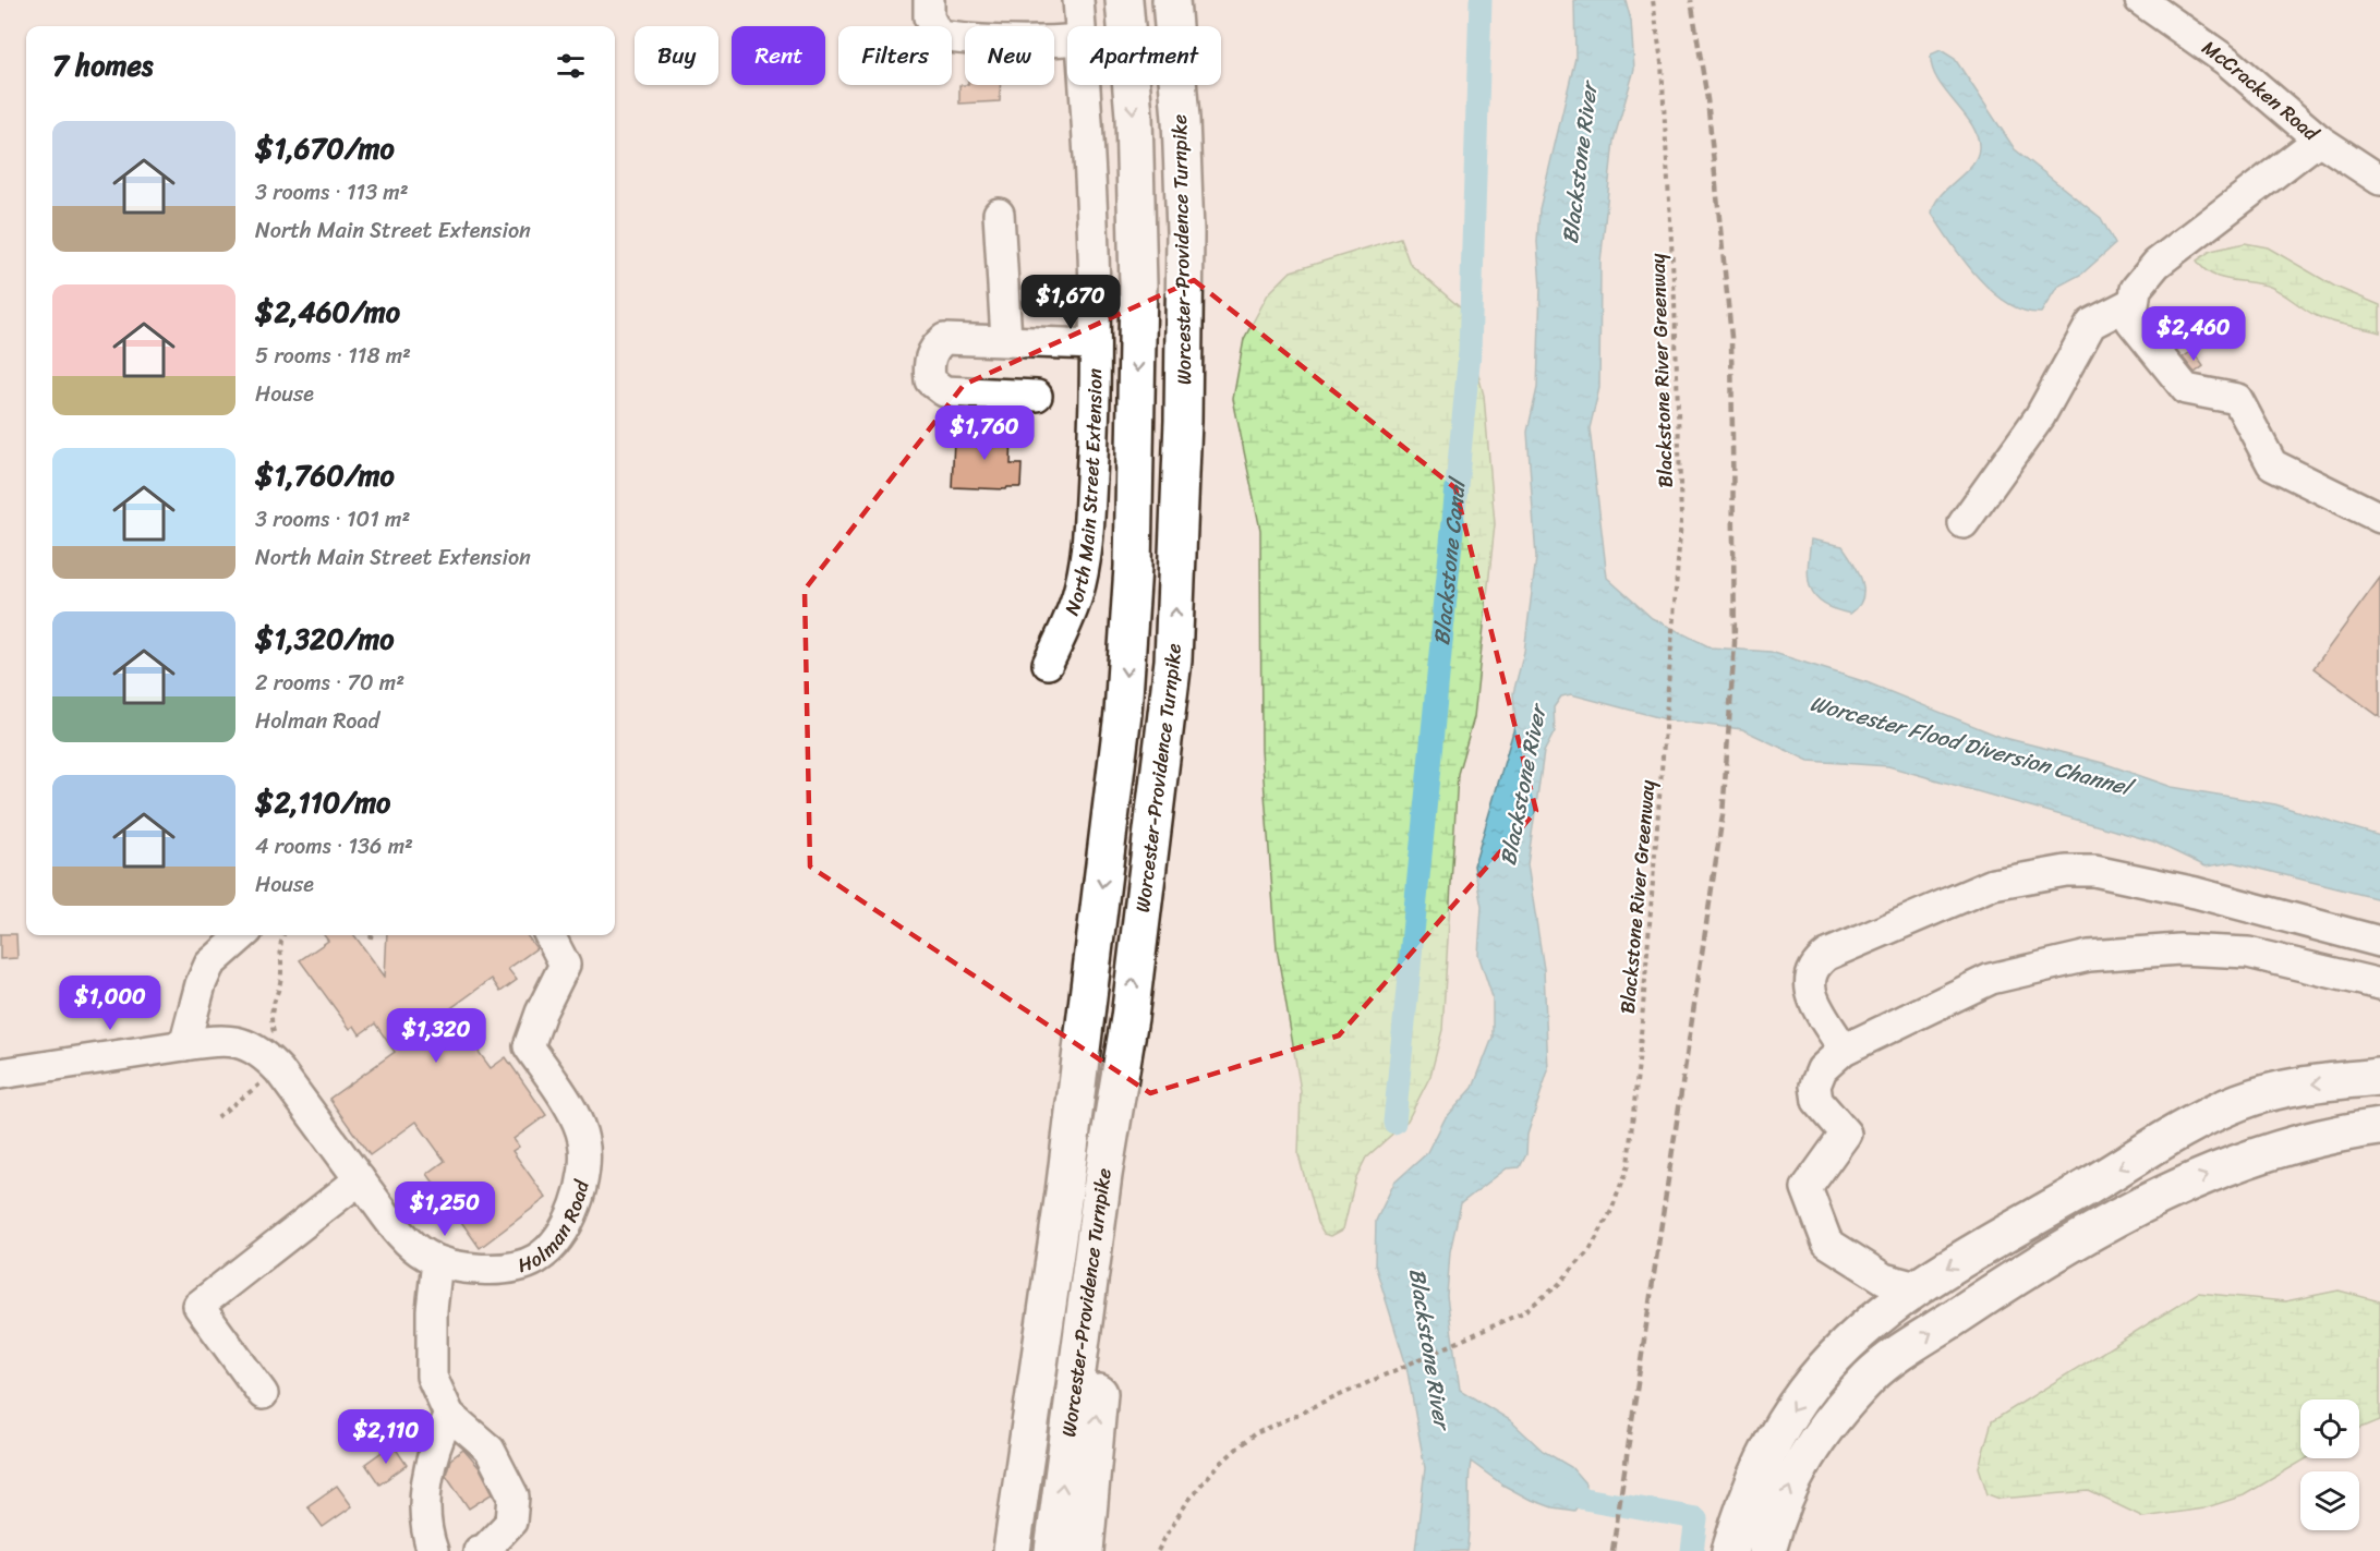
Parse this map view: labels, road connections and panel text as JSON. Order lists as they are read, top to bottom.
{
  "streets": {
    "highway": ["Worcester-Providence Turnpike"],
    "street": ["McCracken Road", "North Main Street Extension", "Holman Road"],
    "path": ["Blackstone River Greenway"]
  },
  "water": ["Blackstone River", "Blackstone Canal", "Worcester Flood Diversion Channel"],
  "page": {
    "chip": [
      "Buy",
      "Rent",
      "Filters",
      "New",
      "Apartment"
    ],
    "heading": "7 homes",
    "list": [
      {
        "name": "$1,670/mo",
        "note": "3 rooms · 113 m² · North Main Street Extension"
      },
      {
        "name": "$2,460/mo",
        "note": "5 rooms · 118 m² · House"
      },
      {
        "name": "$1,760/mo",
        "note": "3 rooms · 101 m² · North Main Street Extension"
      },
      {
        "name": "$1,320/mo",
        "note": "2 rooms · 70 m² · Holman Road"
      },
      {
        "name": "$2,110/mo",
        "note": "4 rooms · 136 m² · House"
      }
    ],
    "price": [
      "$1,670",
      "$2,460",
      "$1,760",
      "$1,000",
      "$1,320",
      "$1,250",
      "$2,110"
    ]
  }
}
